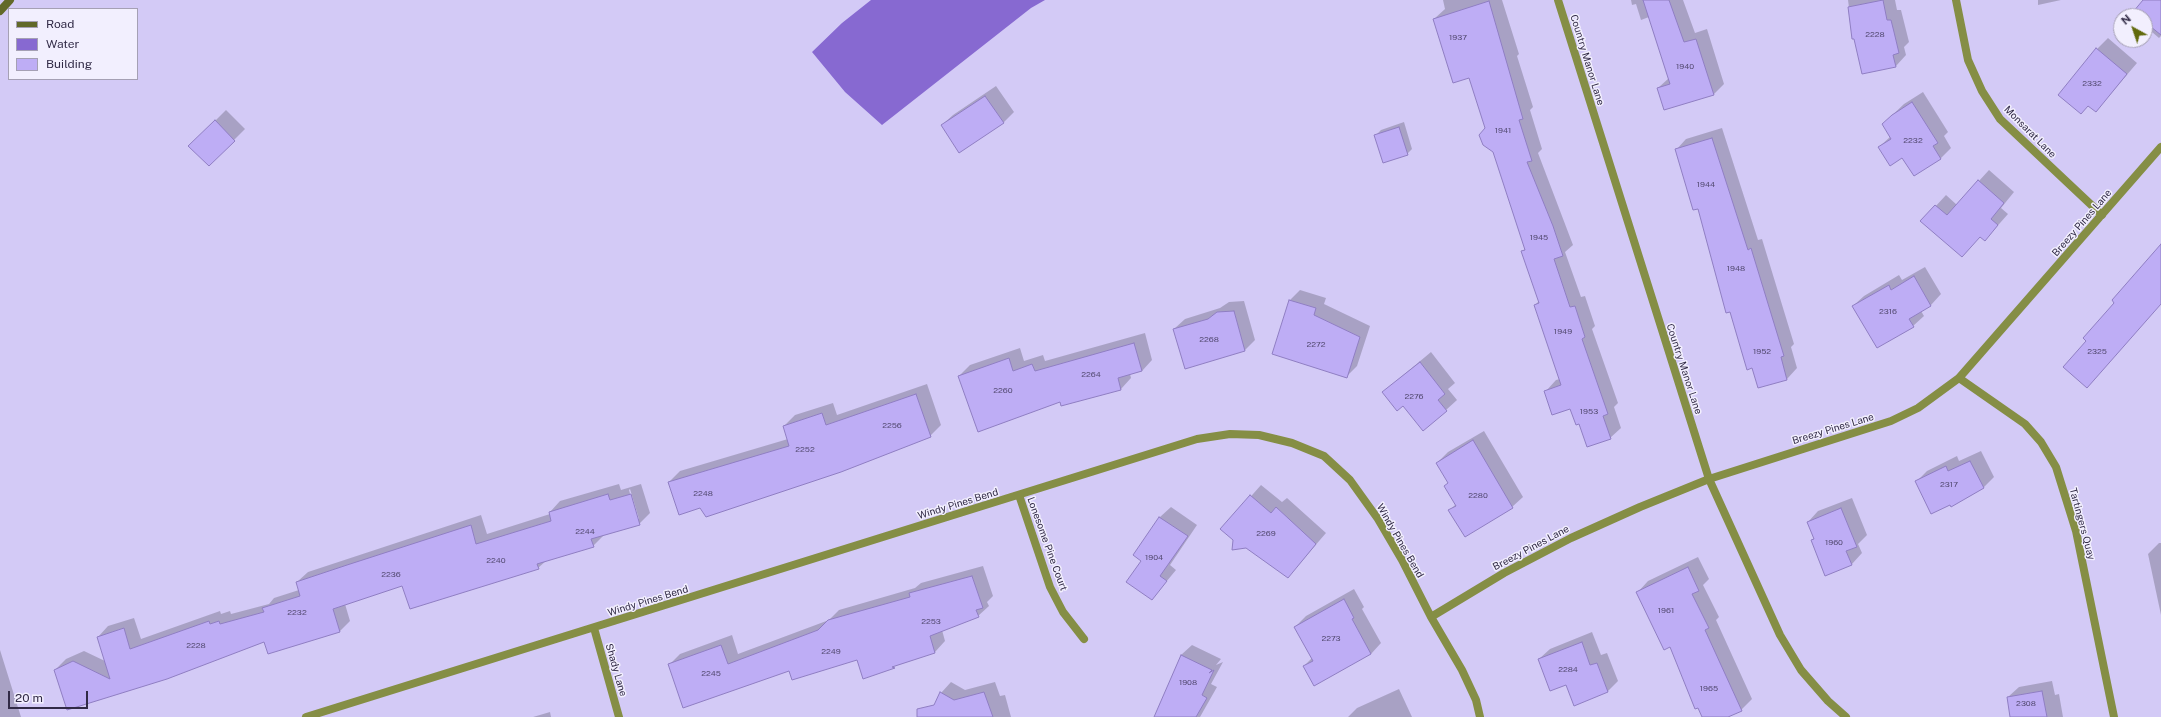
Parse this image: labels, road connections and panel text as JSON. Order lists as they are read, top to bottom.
{
  "streets": {
    "street": [
      "Country Manor Lane",
      "Monsarat Lane",
      "Breezy Pines Lane",
      "Windy Pines Bend",
      "Tartingers Quay",
      "Lonesome Pine Court",
      "Shady Lane"
    ]
  },
  "crossings": [
    ["Country Manor Lane", "Breezy Pines Lane"],
    ["Monsarat Lane", "Breezy Pines Lane"],
    ["Breezy Pines Lane", "Windy Pines Bend"],
    ["Breezy Pines Lane", "Tartingers Quay"],
    ["Windy Pines Bend", "Lonesome Pine Court"],
    ["Windy Pines Bend", "Shady Lane"]
  ],
  "house_numbers": [
    "2228",
    "1937",
    "1940",
    "2332",
    "1941",
    "2232",
    "1944",
    "1945",
    "1948",
    "2316",
    "1949",
    "2268",
    "2272",
    "1952",
    "2325",
    "2264",
    "2260",
    "2276",
    "1953",
    "2256",
    "2252",
    "2317",
    "2248",
    "2280",
    "2244",
    "2269",
    "1960",
    "1904",
    "2240",
    "2236",
    "1961",
    "2232",
    "2253",
    "2273",
    "2228",
    "2249",
    "2284",
    "2245",
    "1908",
    "1965",
    "2308"
  ],
  "legend": ["Road", "Water", "Building"],
  "scale_bar": "20 m",
  "north": "top left"
}
